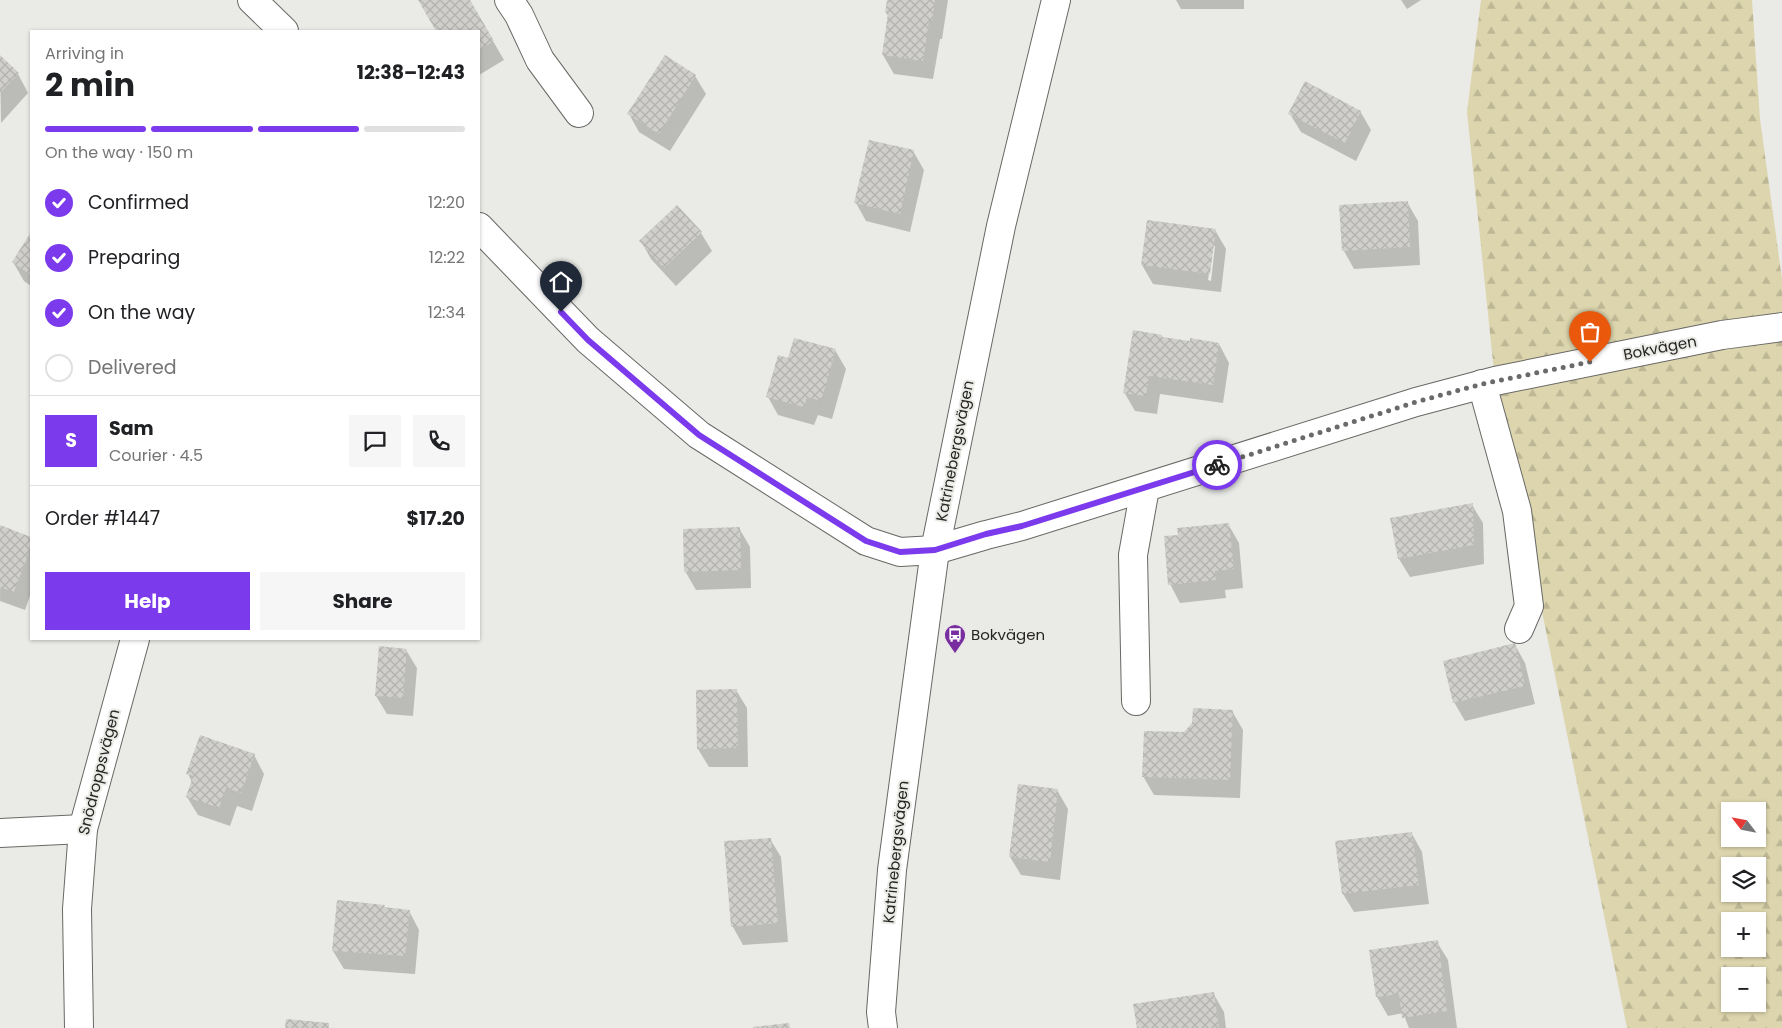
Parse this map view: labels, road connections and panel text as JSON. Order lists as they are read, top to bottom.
{
  "streets": {
    "street": ["Bokvägen", "Katrinebergsvägen", "Snödroppsvägen"]
  },
  "crossings": [
    ["Bokvägen", "Katrinebergsvägen"]
  ],
  "places": {
    "bus stop": ["Bokvägen"]
  },
  "north": "top left",
  "page": {
    "heading": ["2 min", "Arriving in", "12:38–12:43"],
    "panel": [
      "Sam",
      "Courier · 4.5",
      "Order #1447",
      "$17.20"
    ],
    "bar": "On the way · 150 m",
    "list": [
      ["Confirmed", "12:20"],
      ["Preparing", "12:22"],
      ["On the way", "12:34"],
      "Delivered"
    ],
    "round": "S",
    "buttons": ["Help", "Share"],
    "map_buttons": ["+", "−"]
  }
}
